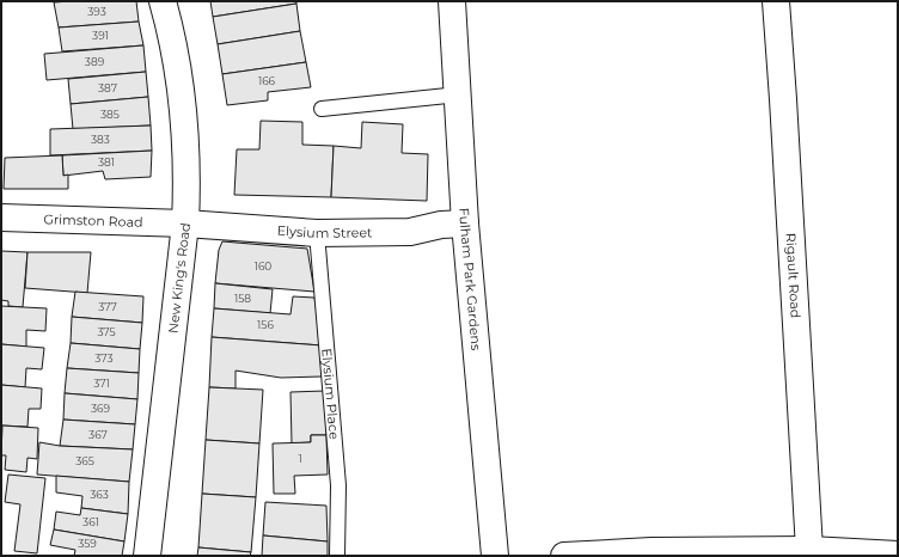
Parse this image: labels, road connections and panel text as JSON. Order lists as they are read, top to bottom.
{
  "streets": {
    "street": [
      "Grimston Road",
      "Elysium Street",
      "Rigault Road",
      "New King's Road",
      "Fulham Park Gardens"
    ],
    "lane": ["Elysium Place"]
  },
  "crossings": [
    ["Grimston Road", "Elysium Street"],
    ["Grimston Road", "New King's Road"],
    ["Elysium Street", "New King's Road"],
    ["Elysium Street", "Fulham Park Gardens"],
    ["Elysium Street", "Elysium Place"]
  ],
  "house_numbers": [
    "393",
    "391",
    "389",
    "166",
    "387",
    "385",
    "383",
    "381",
    "160",
    "158",
    "377",
    "156",
    "375",
    "373",
    "371",
    "369",
    "367",
    "1",
    "365",
    "363",
    "361",
    "359"
  ]
}
